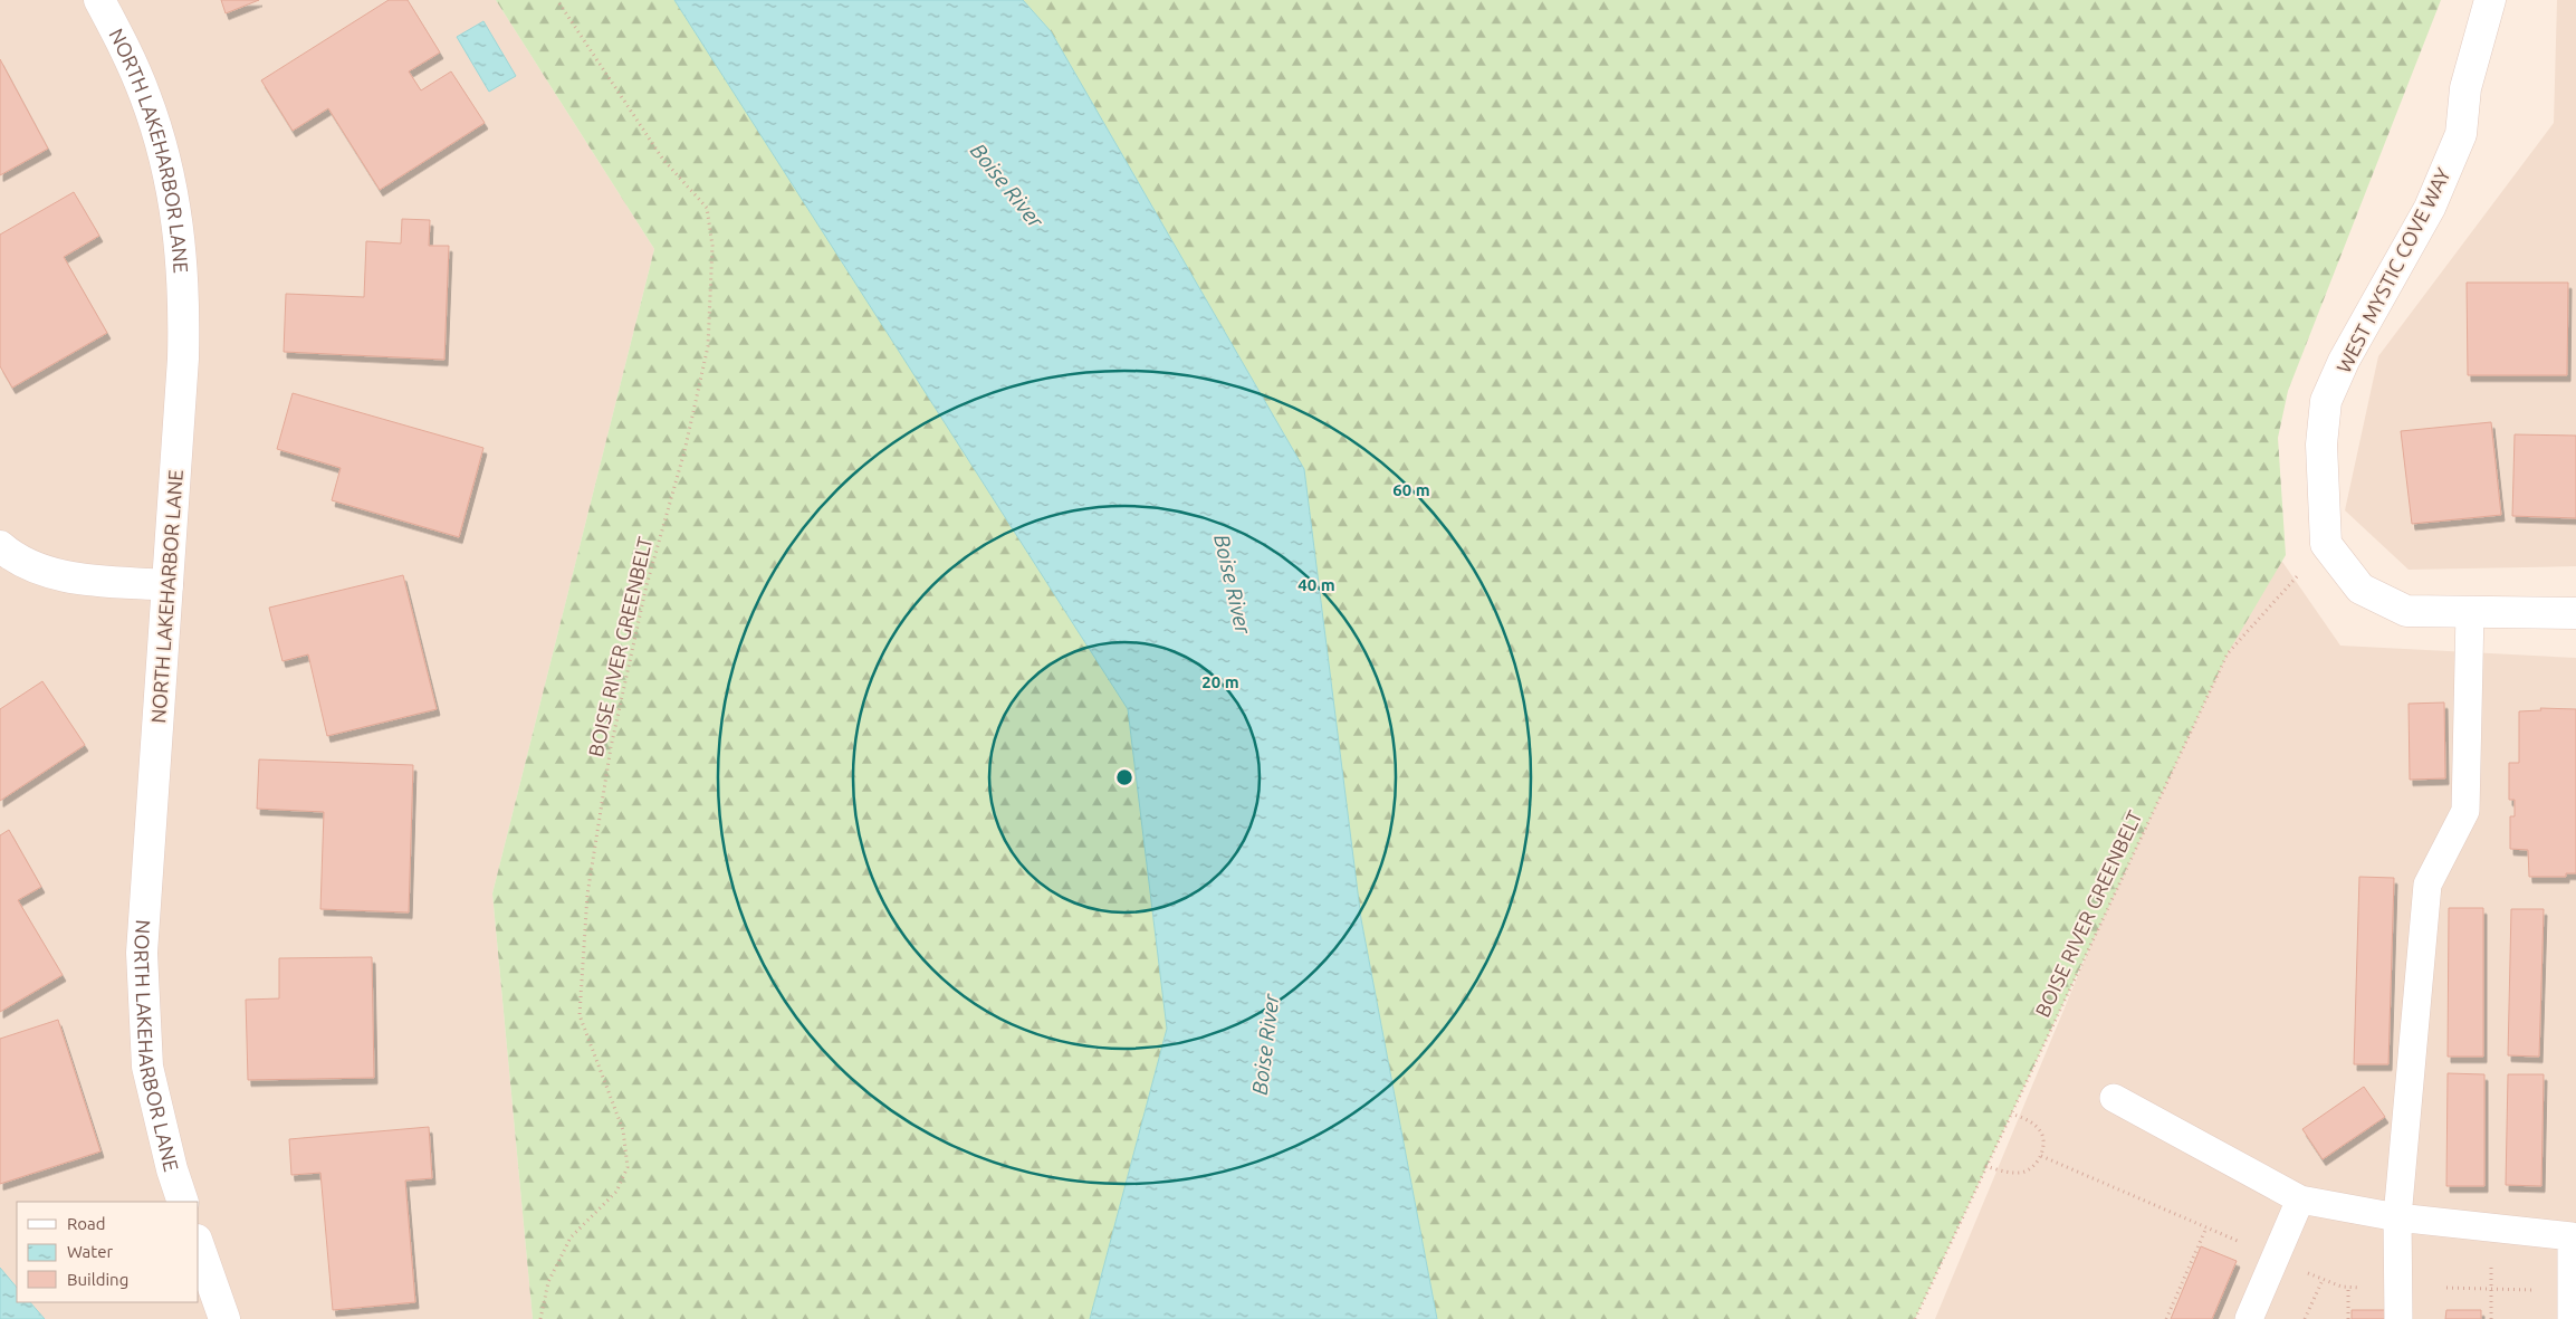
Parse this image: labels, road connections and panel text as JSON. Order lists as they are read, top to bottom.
{
  "streets": {
    "street": ["NORTH LAKEHARBOR LANE", "WEST MYSTIC COVE WAY"],
    "path": ["BOISE RIVER GREENBELT"]
  },
  "crossings": [
    ["WEST MYSTIC COVE WAY", "BOISE RIVER GREENBELT"]
  ],
  "water": ["Boise River"],
  "legend": ["Road", "Water", "Building"],
  "rings": ["60 m", "40 m", "20 m"]
}
